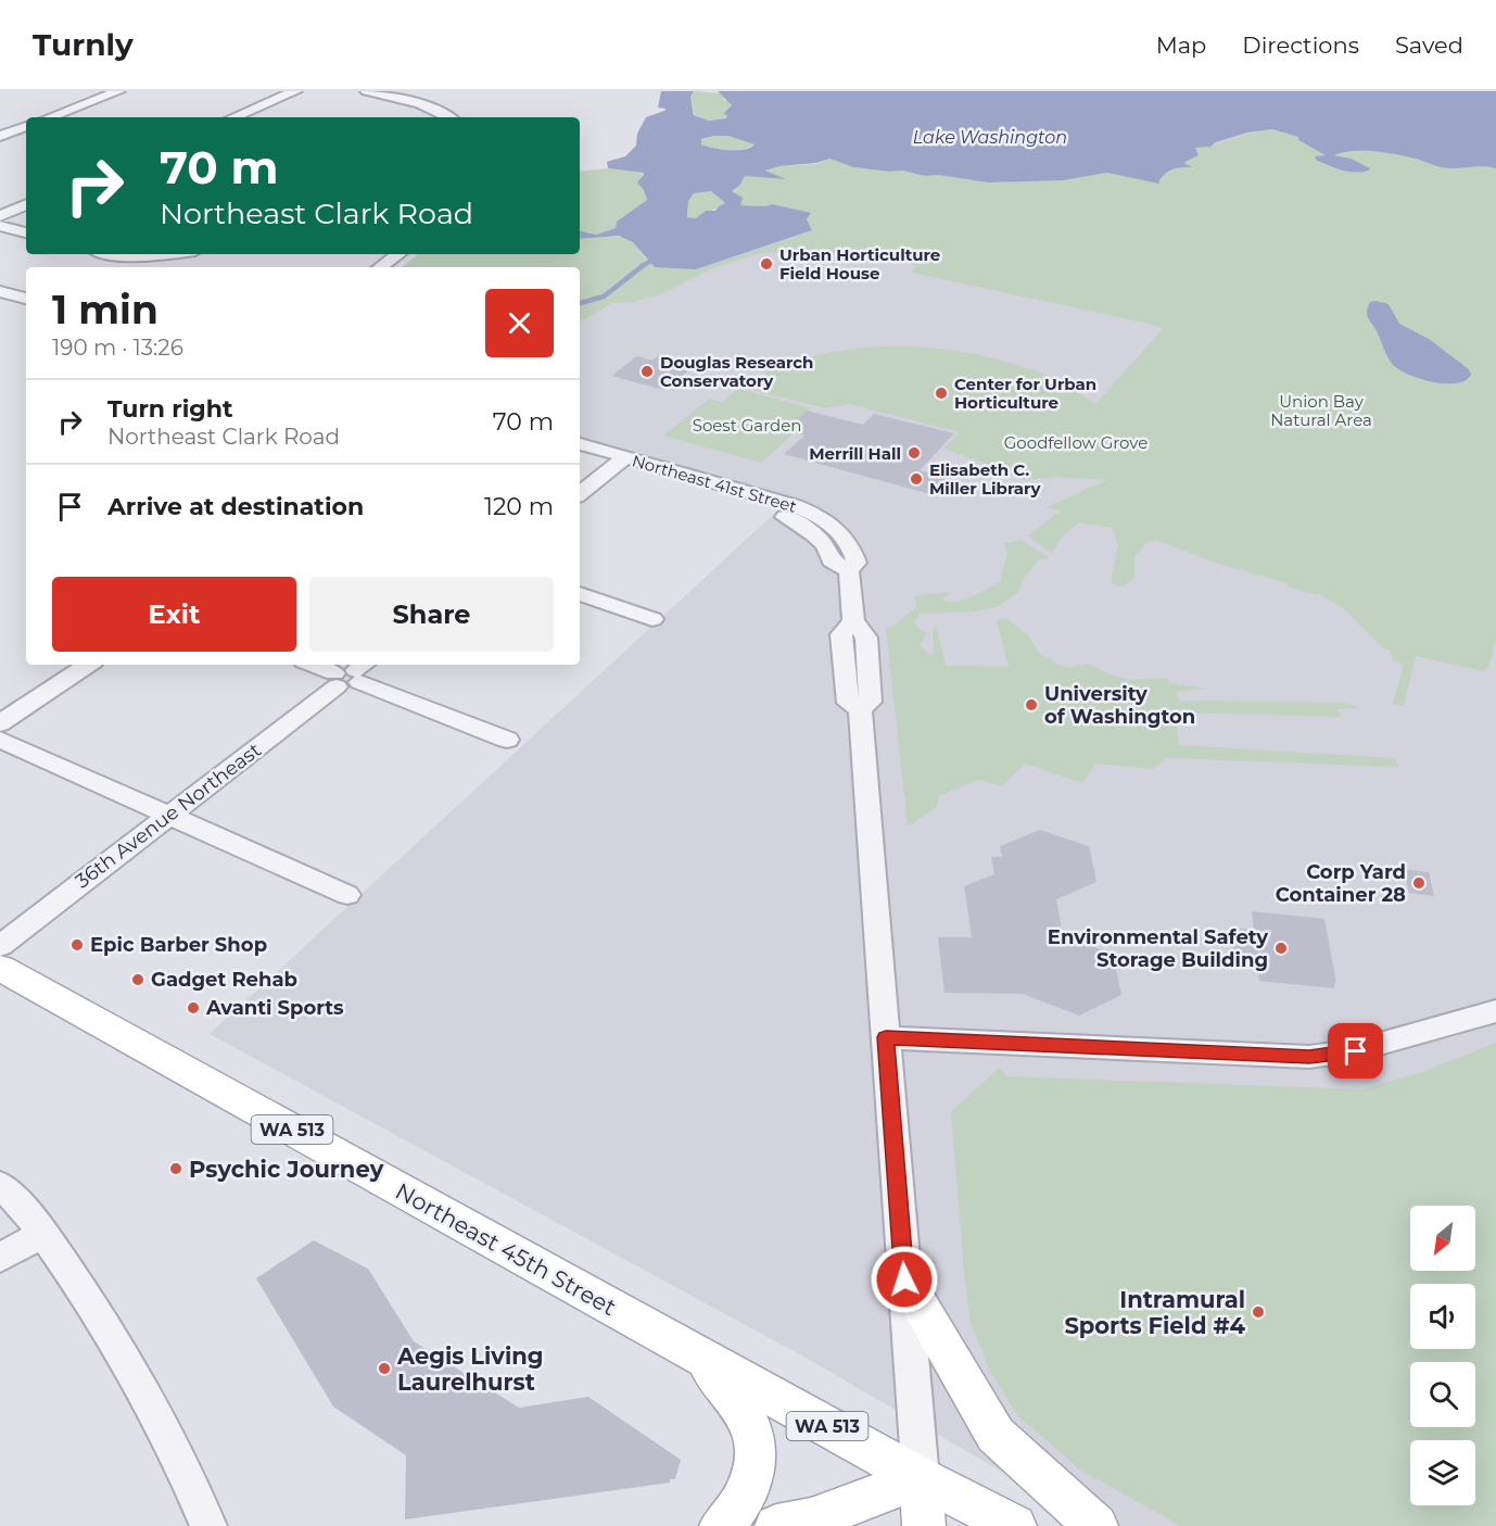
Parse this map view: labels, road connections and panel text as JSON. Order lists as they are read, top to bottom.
{
  "streets": {
    "main road": ["WA 513", "Northeast 45th Street"],
    "street": ["Northeast 41st Street", "36th Avenue Northeast"]
  },
  "water": ["Lake Washington"],
  "parks": ["Union Bay Natural Area", "Soest Garden", "Goodfellow Grove"],
  "places": [
    "Urban Horticulture Field House",
    "Douglas Research Conservatory",
    "Center for Urban Horticulture",
    "Merrill Hall",
    "Elisabeth C. Miller Library",
    "University of Washington",
    "Corp Yard Container 28",
    "Epic Barber Shop",
    "Environmental Safety Storage Building",
    "Gadget Rehab",
    "Avanti Sports",
    "Psychic Journey",
    "Intramural Sports Field #4",
    "Aegis Living Laurelhurst"
  ],
  "north": "bottom left",
  "page": {
    "header": "Turnly",
    "nav": ["Map", "Directions", "Saved"],
    "turn": ["70 m", "Northeast Clark Road"],
    "heading": ["1 min", "190 m · 13:26"],
    "list": [
      {
        "name": "Turn right",
        "note": "Northeast Clark Road",
        "value": "70 m"
      },
      {
        "name": "Arrive at destination",
        "value": "120 m"
      }
    ],
    "buttons": ["Exit", "Share"]
  }
}
